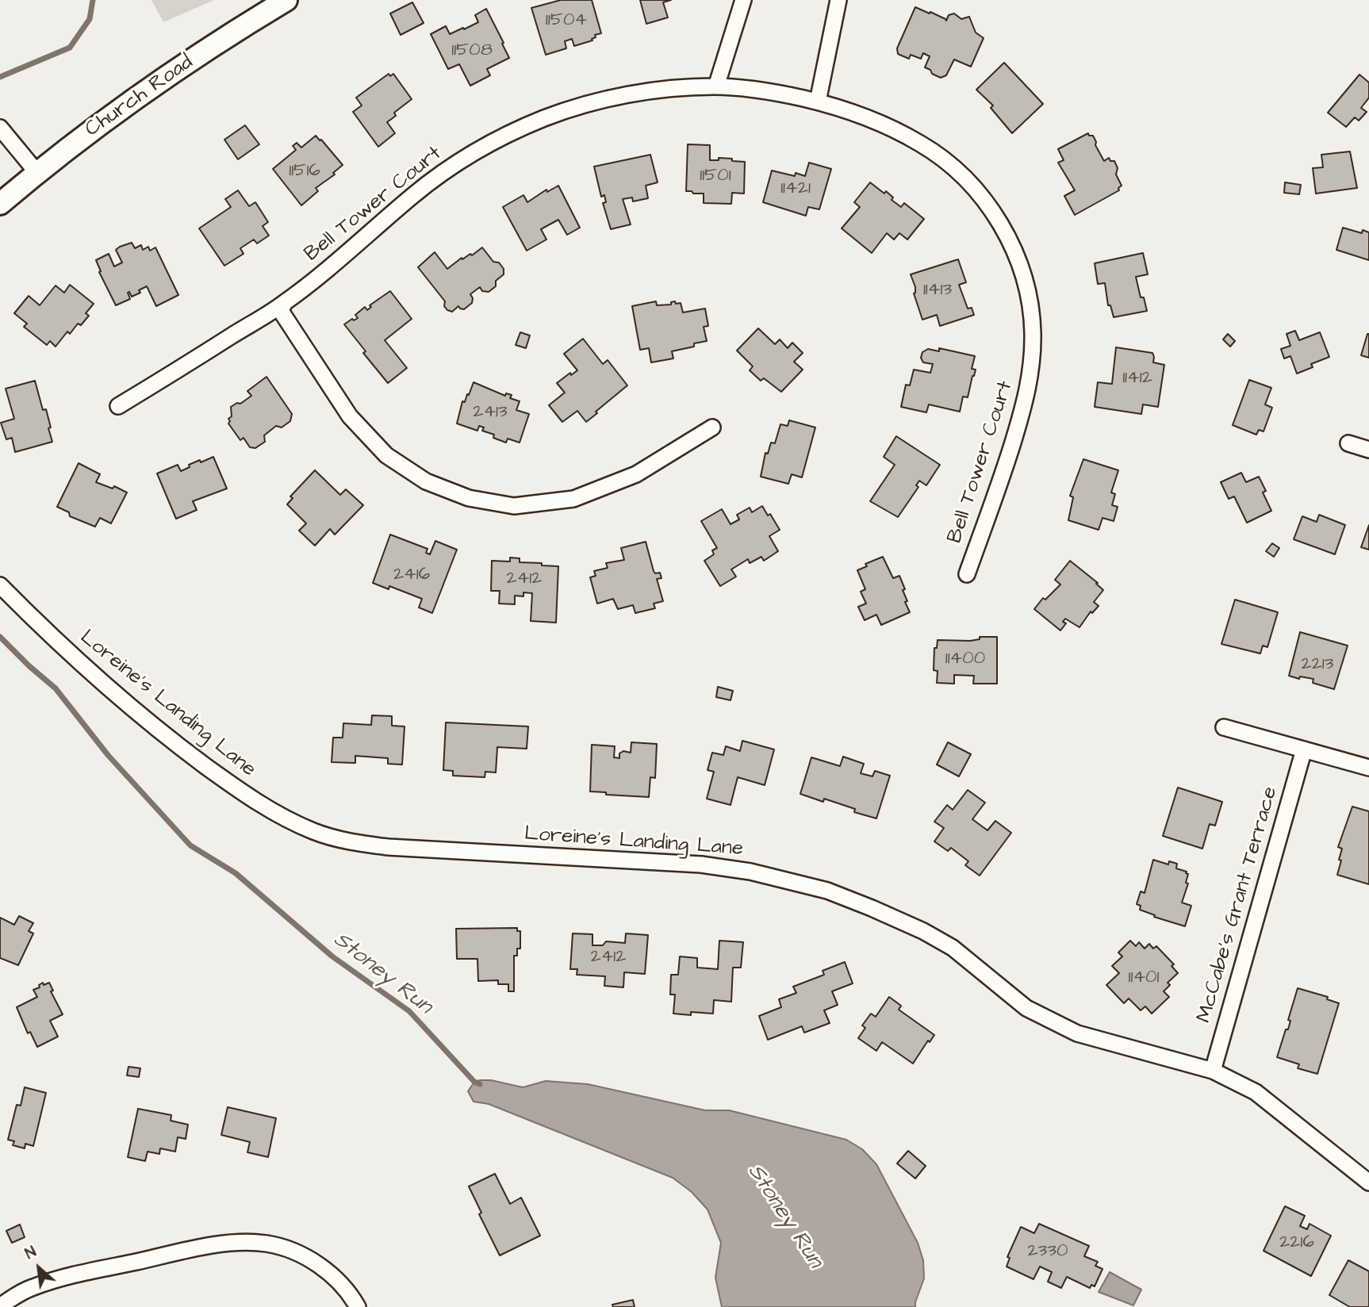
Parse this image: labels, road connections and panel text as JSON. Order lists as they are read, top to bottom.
{
  "streets": {
    "main road": ["Church Road"],
    "street": ["Bell Tower Court", "Loreine's Landing Lane", "McCabe's Grant Terrace"]
  },
  "crossings": [
    ["Loreine's Landing Lane", "McCabe's Grant Terrace"]
  ],
  "water": ["Stoney Run"],
  "house_numbers": [
    "11504",
    "11508",
    "11516",
    "11501",
    "11421",
    "11413",
    "11412",
    "2413",
    "2416",
    "2412",
    "11400",
    "2213",
    "2412",
    "11401",
    "2216",
    "2330"
  ],
  "north": "top left"
}
